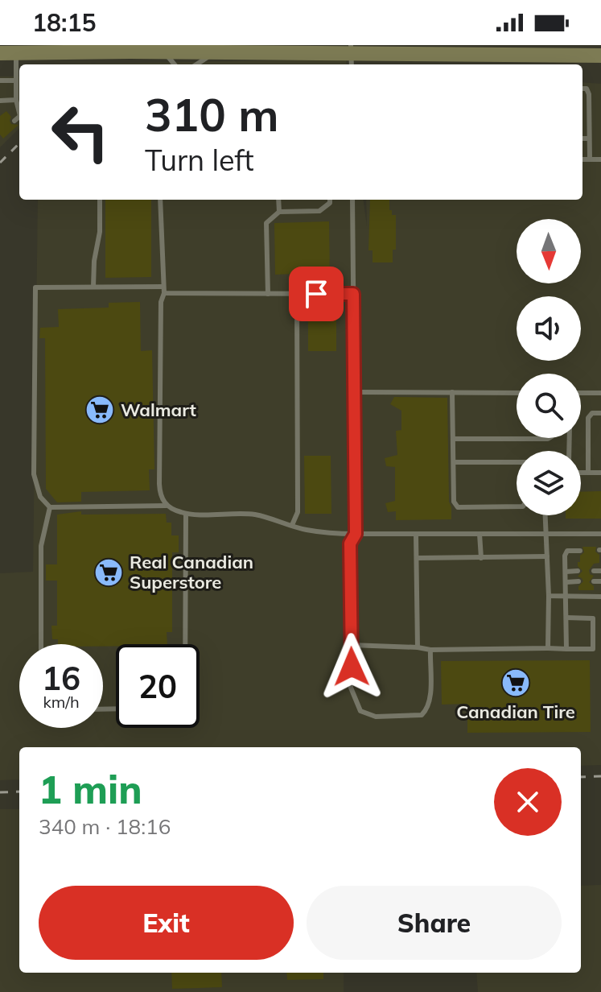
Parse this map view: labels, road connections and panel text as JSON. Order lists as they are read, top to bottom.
{
  "places": {
    "supermarket": ["Walmart", "Real Canadian Superstore", "Canadian Tire"]
  },
  "north": "bottom",
  "page": {
    "status": "18:15",
    "turn": ["310 m", "Turn left"],
    "speed": "16 km/h",
    "limit": "20",
    "heading": ["1 min", "340 m · 18:16"],
    "buttons": ["Exit", "Share"]
  }
}
